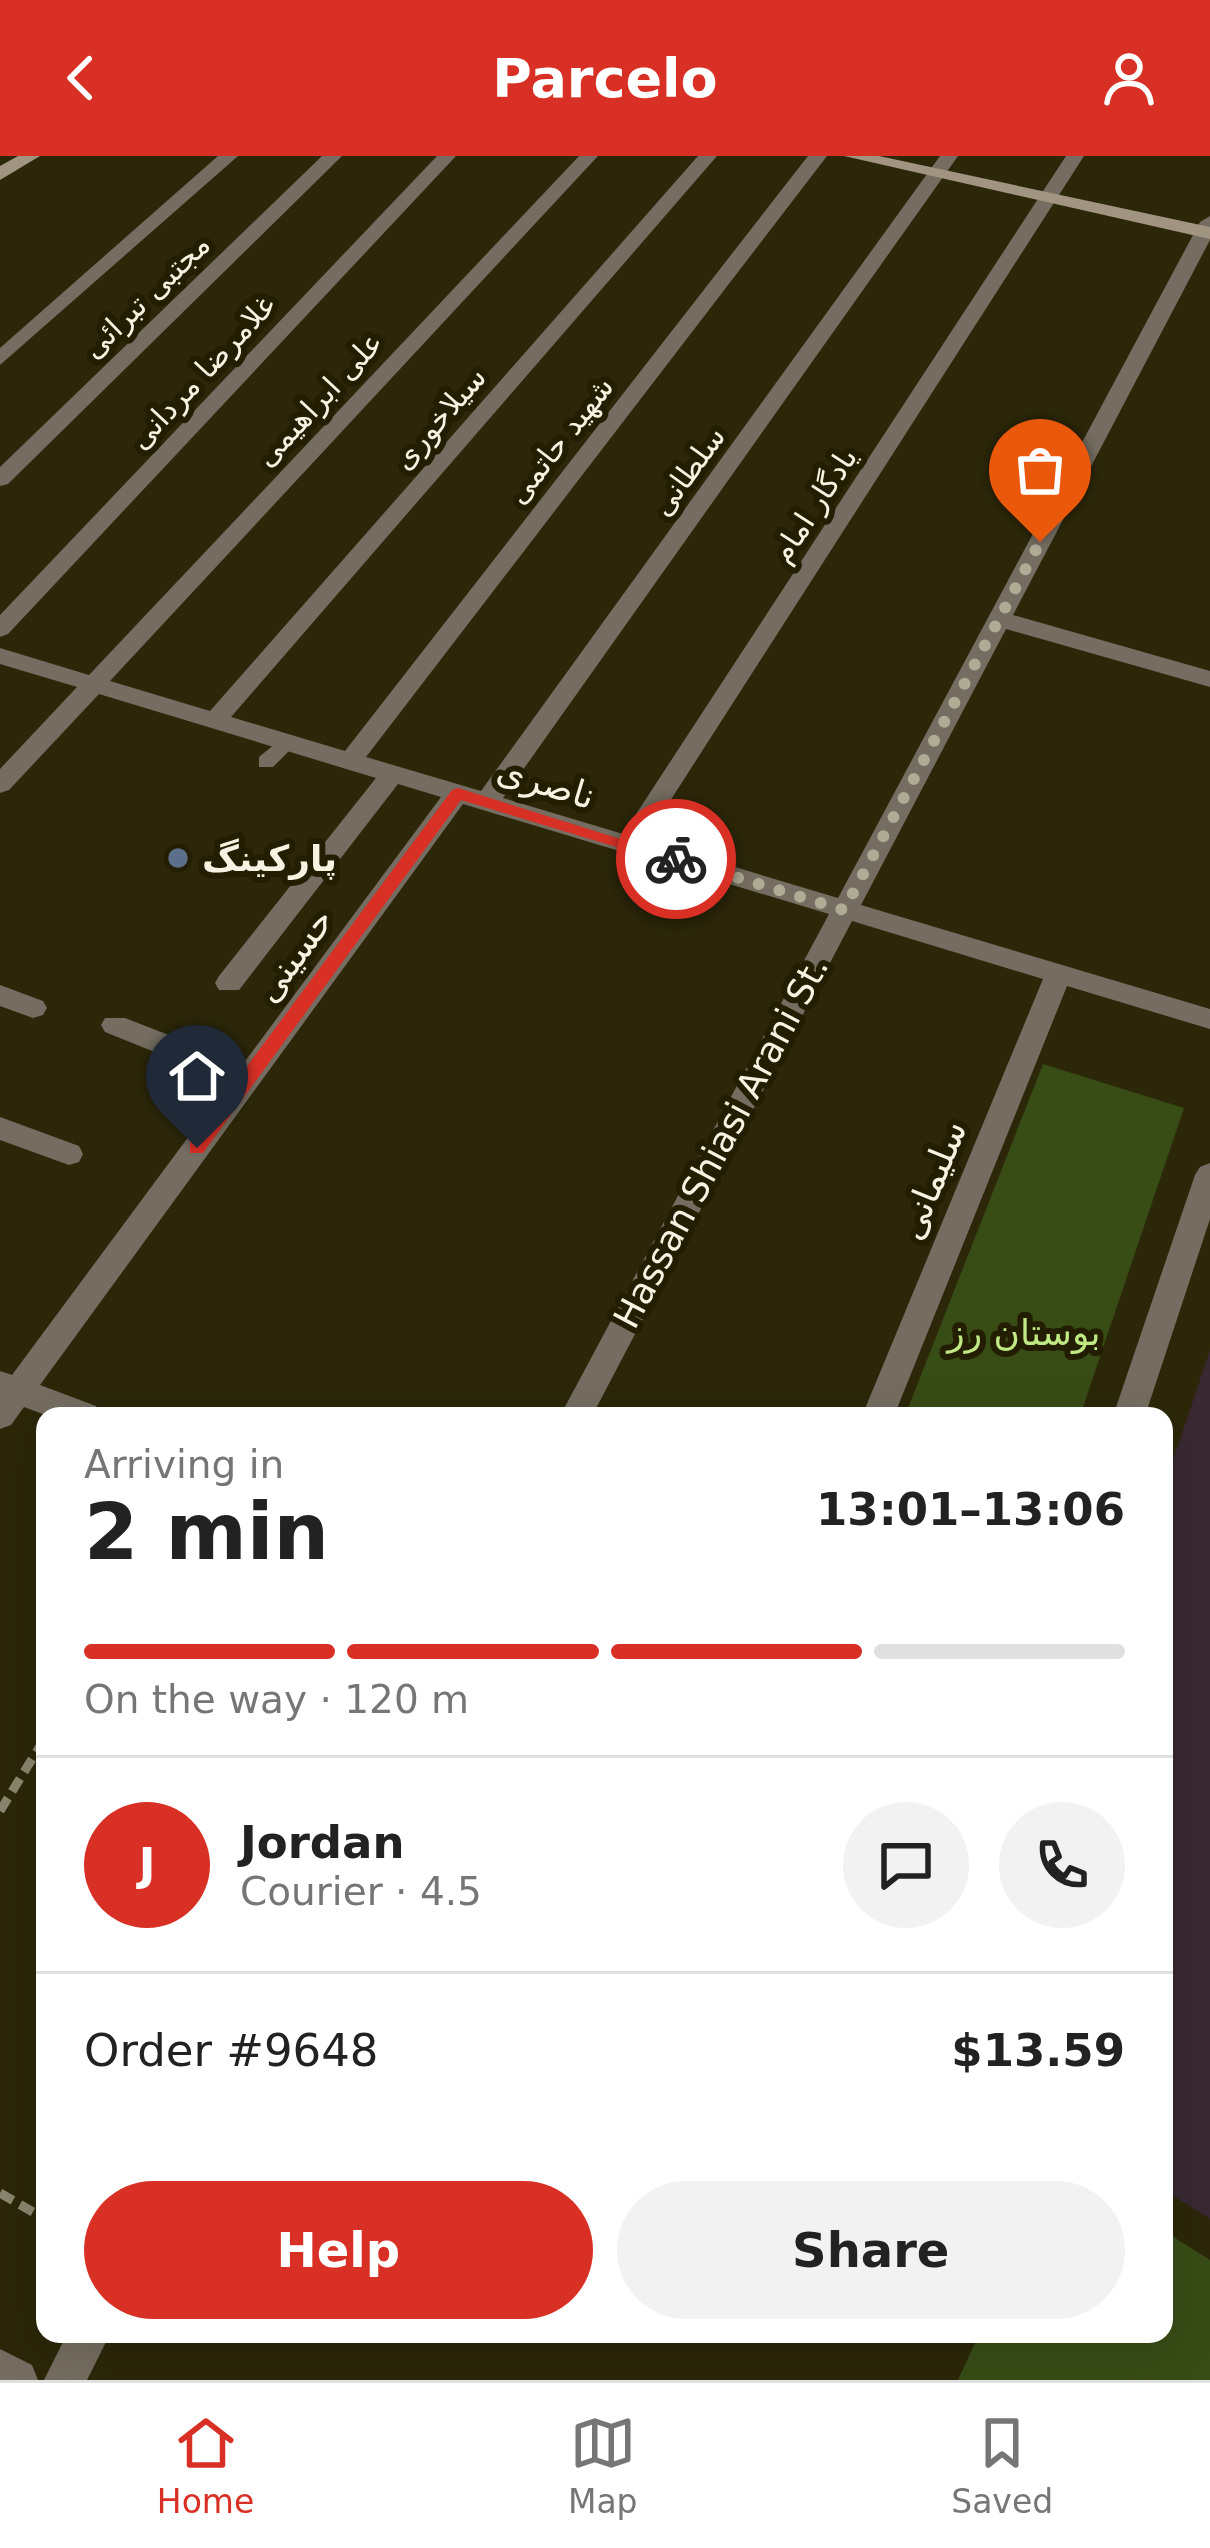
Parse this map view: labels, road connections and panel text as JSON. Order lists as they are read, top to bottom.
{
  "streets": {
    "street": [
      "مجتبی تبرائی",
      "غلامرضا مردانی",
      "علی ابراهیمی",
      "سیلاخوری",
      "شهید حاتمی",
      "سلطانی",
      "یادگار امام",
      "ناصری",
      "حسینی",
      "Hassan Shiasi Arani St.",
      "سلیمانی"
    ]
  },
  "crossings": [
    ["علی ابراهیمی", "ناصری"],
    ["سیلاخوری", "ناصری"],
    ["شهید حاتمی", "ناصری"],
    ["سلطانی", "ناصری"],
    ["یادگار امام", "ناصری"],
    ["ناصری", "حسینی"],
    ["ناصری", "Hassan Shiasi Arani St."],
    ["ناصری", "سلیمانی"]
  ],
  "parks": ["بوستان رز"],
  "places": ["پارکینگ"],
  "page": {
    "header": "Parcelo",
    "heading": ["2 min", "Arriving in", "13:01–13:06"],
    "panel": [
      "Jordan",
      "Courier · 4.5",
      "Order #9648",
      "$13.59"
    ],
    "bar": "On the way · 120 m",
    "round": "J",
    "buttons": ["Help", "Share"],
    "tabs": ["Home", "Map", "Saved"]
  }
}
